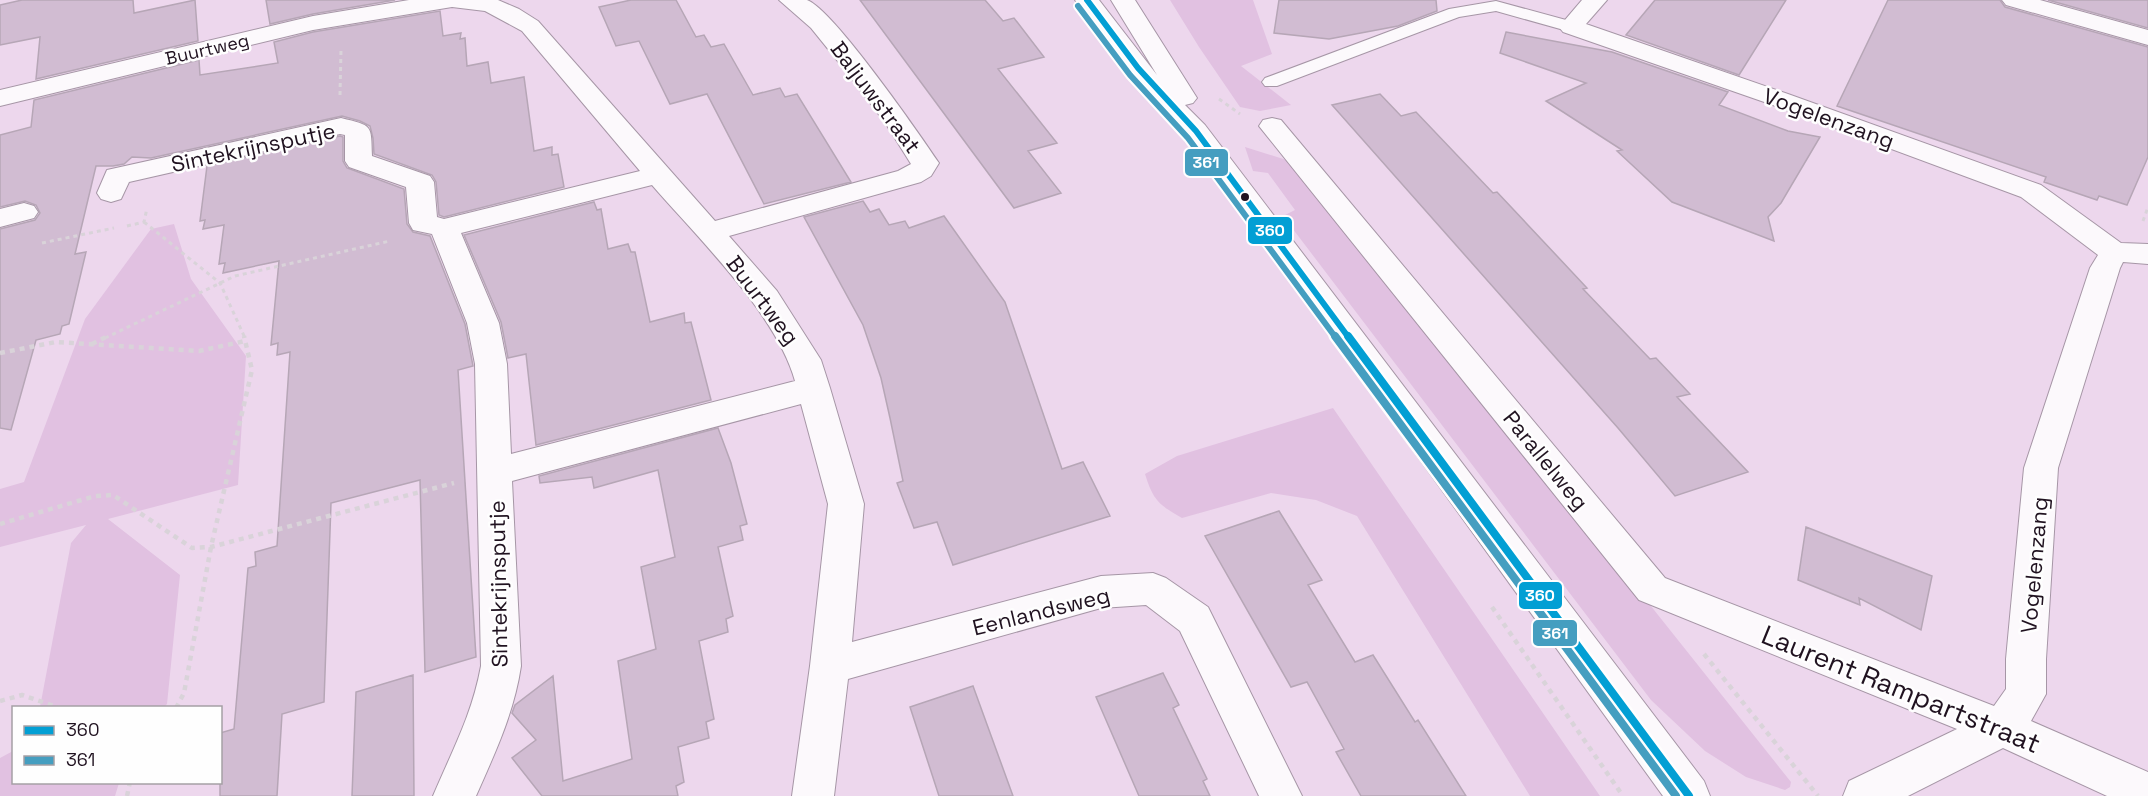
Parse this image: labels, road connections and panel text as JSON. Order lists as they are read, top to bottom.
{
  "streets": {
    "street": [
      "Buurtweg",
      "Baljuwstraat",
      "Vogelenzang",
      "Sintekrijnsputje",
      "Parallelweg",
      "Eenlandsweg",
      "Laurent Rampartstraat"
    ]
  },
  "crossings": [
    ["Buurtweg", "Baljuwstraat"],
    ["Buurtweg", "Sintekrijnsputje"],
    ["Buurtweg", "Eenlandsweg"],
    ["Vogelenzang", "Laurent Rampartstraat"],
    ["Parallelweg", "Laurent Rampartstraat"]
  ],
  "lines": ["transit line 360", "transit line 361"],
  "legend": ["360", "361"]
}
